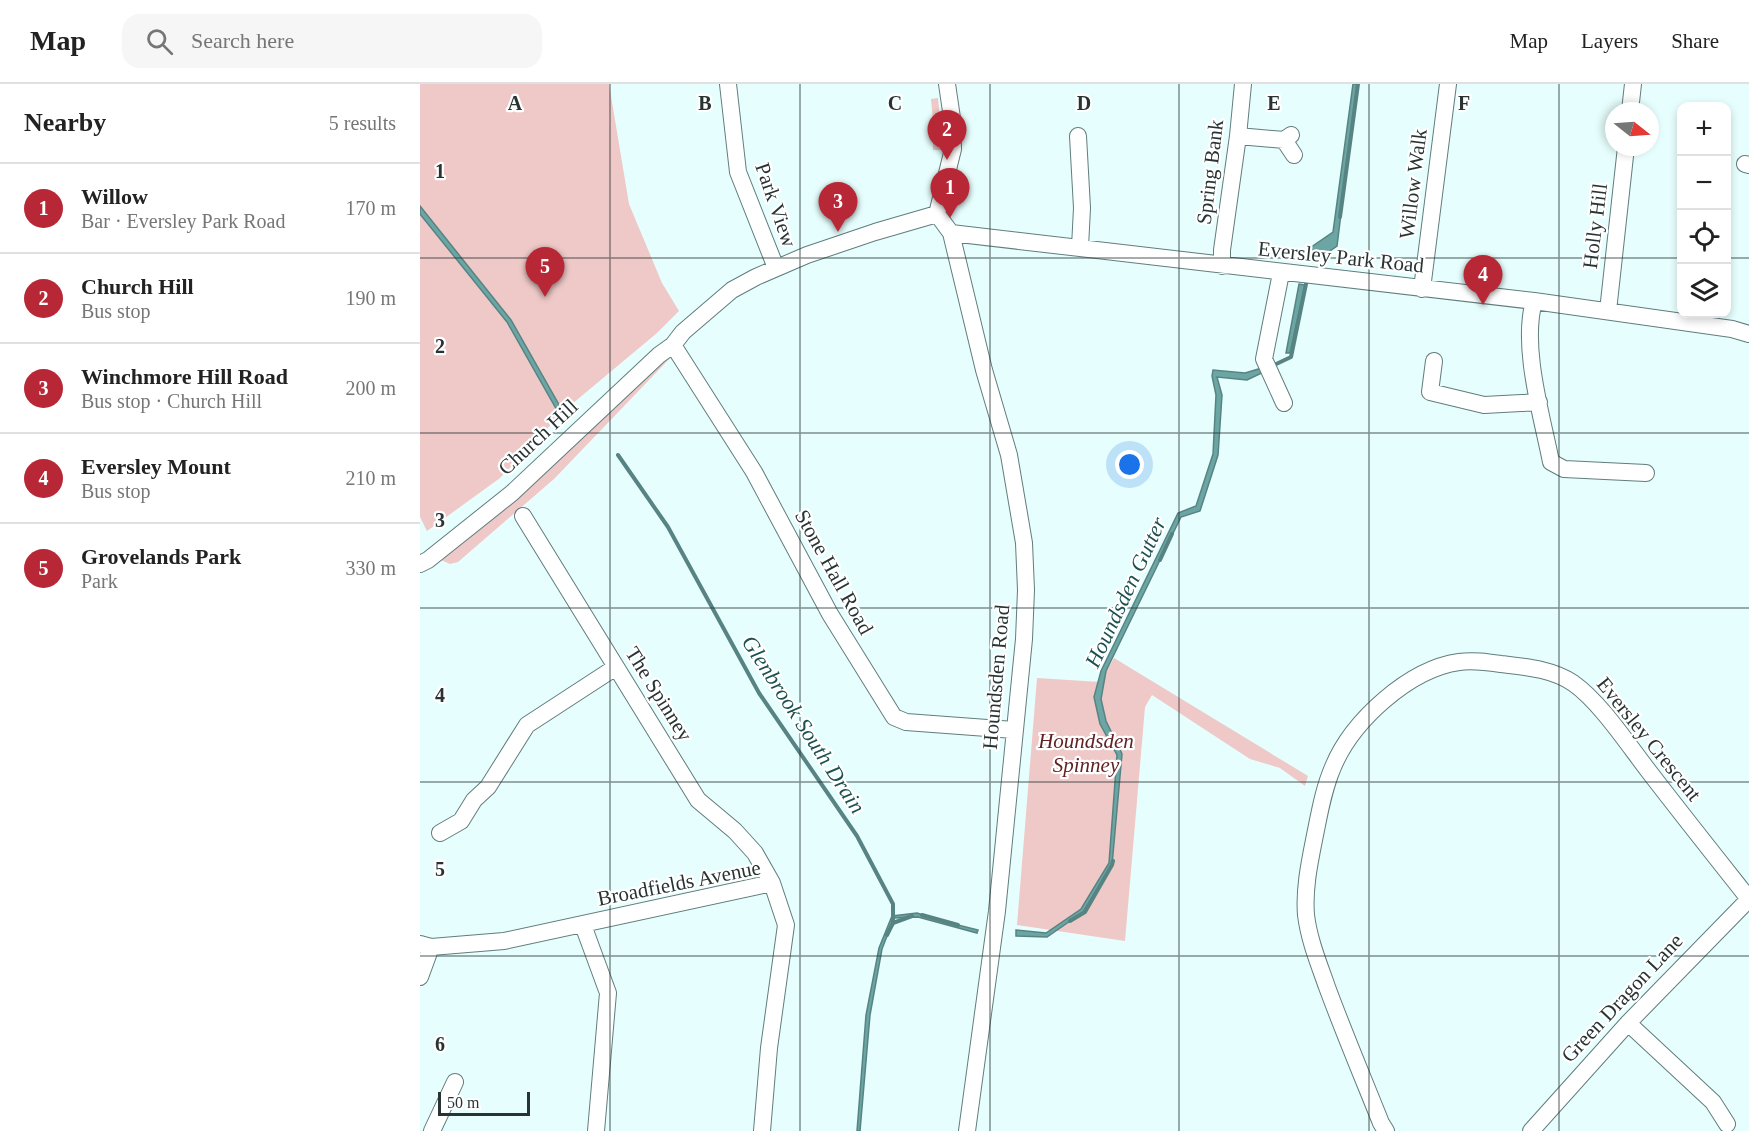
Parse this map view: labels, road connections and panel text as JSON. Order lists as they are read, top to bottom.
{
  "streets": {
    "street": [
      "Spring Bank",
      "Willow Walk",
      "Park View",
      "Holly Hill",
      "Eversley Park Road",
      "Church Hill",
      "Stone Hall Road",
      "Houndsden Road",
      "The Spinney",
      "Eversley Crescent",
      "Broadfields Avenue",
      "Green Dragon Lane"
    ]
  },
  "crossings": [
    ["Spring Bank", "Eversley Park Road"],
    ["Willow Walk", "Eversley Park Road"],
    ["Park View", "Church Hill"],
    ["Holly Hill", "Eversley Park Road"],
    ["Eversley Park Road", "Houndsden Road"],
    ["Church Hill", "Stone Hall Road"],
    ["Stone Hall Road", "Houndsden Road"],
    ["The Spinney", "Broadfields Avenue"],
    ["Eversley Crescent", "Green Dragon Lane"]
  ],
  "water": ["Houndsden Gutter", "Glenbrook South Drain"],
  "parks": ["Houndsden Spinney"],
  "scale_bar": "50 m",
  "north": "right",
  "page": {
    "header": "Map",
    "search": "Search here",
    "nav": ["Map", "Layers", "Share"],
    "heading": ["Nearby", "5 results"],
    "map_buttons": ["+", "−"],
    "pins": [
      "2",
      "1",
      "3",
      "5",
      "4"
    ],
    "list": [
      {
        "mark": "1",
        "name": "Willow",
        "note": "Bar · Eversley Park Road",
        "value": "170 m"
      },
      {
        "mark": "2",
        "name": "Church Hill",
        "note": "Bus stop",
        "value": "190 m"
      },
      {
        "mark": "3",
        "name": "Winchmore Hill Road",
        "note": "Bus stop · Church Hill",
        "value": "200 m"
      },
      {
        "mark": "4",
        "name": "Eversley Mount",
        "note": "Bus stop",
        "value": "210 m"
      },
      {
        "mark": "5",
        "name": "Grovelands Park",
        "note": "Park",
        "value": "330 m"
      }
    ],
    "scale": "50 m"
  },
  "grid": {
    "columns": [
      "A",
      "B",
      "C",
      "D",
      "E",
      "F"
    ],
    "rows": [
      "1",
      "2",
      "3",
      "4",
      "5",
      "6"
    ]
  }
}
